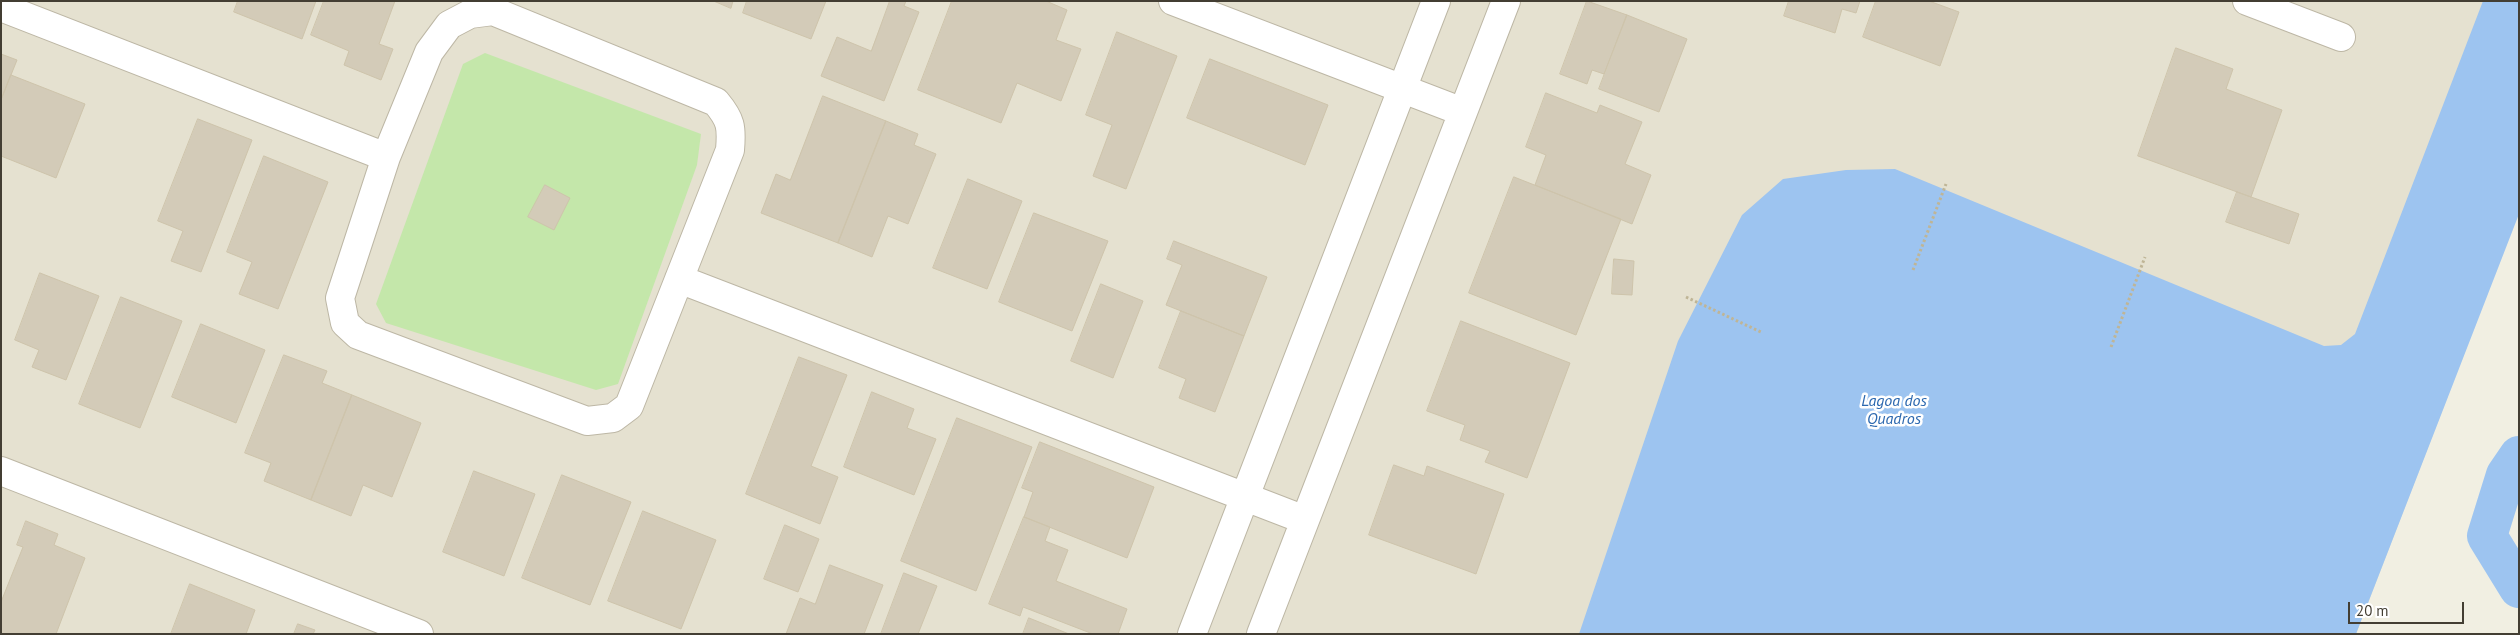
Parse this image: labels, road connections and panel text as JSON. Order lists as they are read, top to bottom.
{
  "water": ["Lagoa dos Quadros"],
  "scale_bar": "20 m"
}
